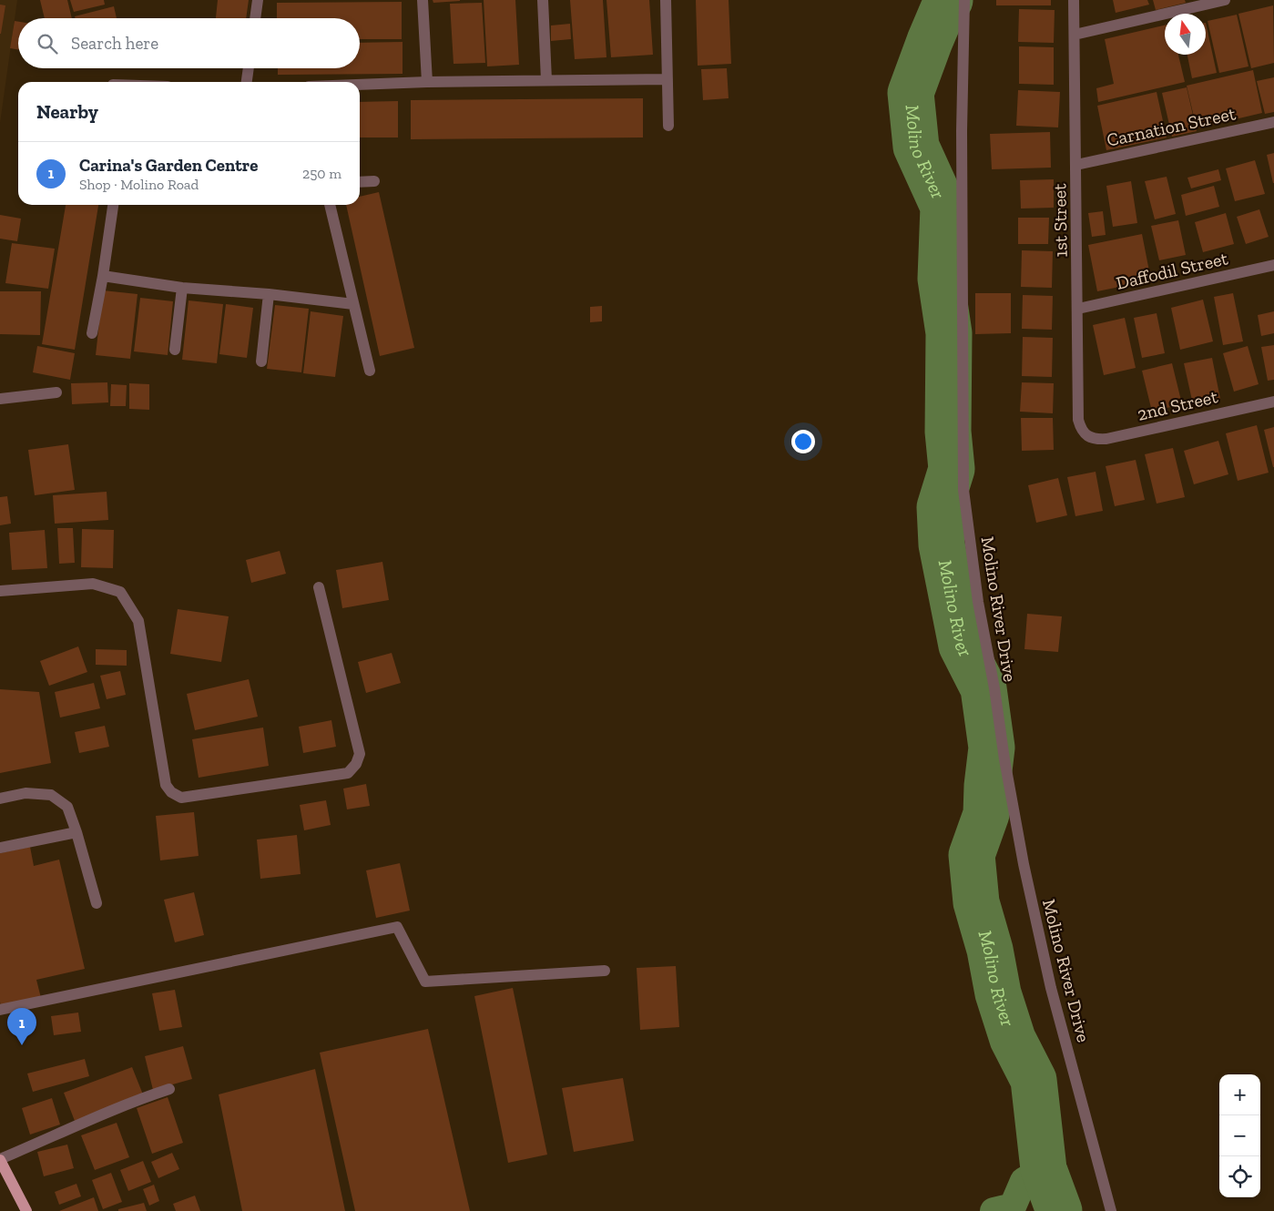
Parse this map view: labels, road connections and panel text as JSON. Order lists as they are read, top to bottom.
{
  "streets": {
    "street": [
      "Carnation Street",
      "1st Street",
      "Daffodil Street",
      "2nd Street",
      "Molino River Drive"
    ]
  },
  "crossings": [
    ["Carnation Street", "1st Street"],
    ["1st Street", "Daffodil Street"],
    ["1st Street", "2nd Street"]
  ],
  "water": ["Molino River"],
  "north": "top",
  "page": {
    "search": "Search here",
    "heading": "Nearby",
    "list": [
      {
        "mark": "1",
        "name": "Carina's Garden Centre",
        "note": "Shop · Molino Road",
        "value": "250 m"
      }
    ],
    "pins": "1",
    "map_buttons": ["+", "−"]
  }
}
